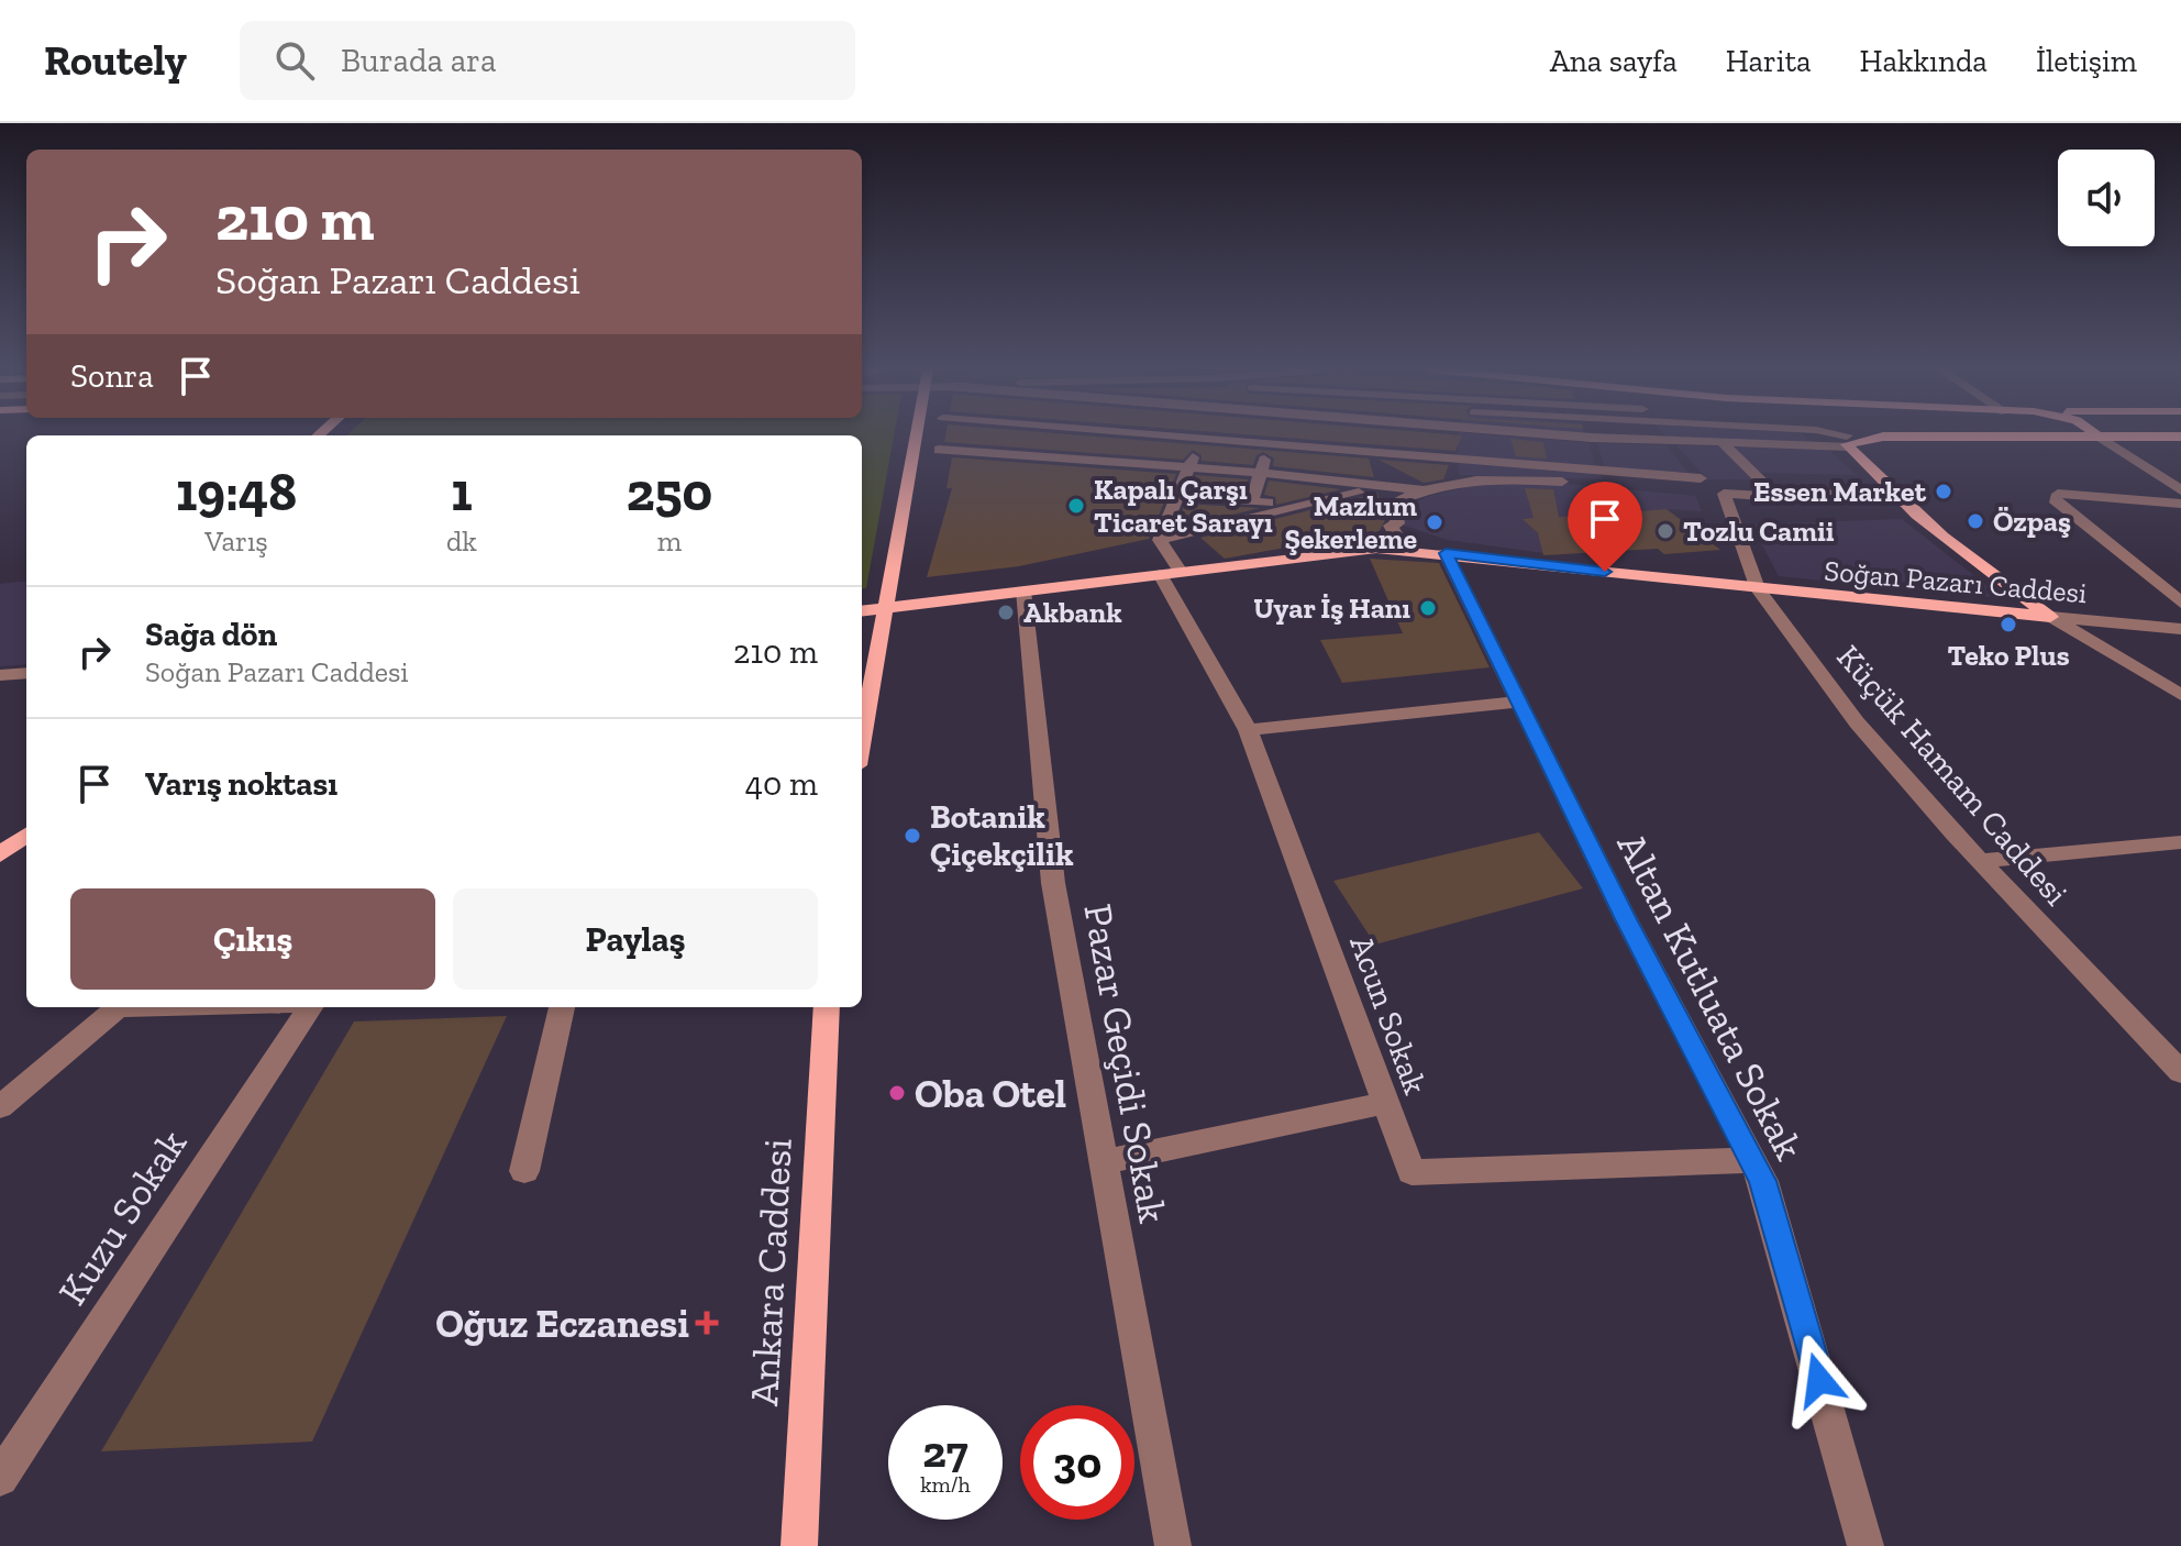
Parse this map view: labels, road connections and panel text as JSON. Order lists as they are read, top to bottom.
{
  "streets": {
    "main road": ["Soğan Pazarı Caddesi", "Ankara Caddesi"],
    "street": [
      "Küçük Hamam Caddesi",
      "Altan Kutluata Sokak",
      "Acun Sokak",
      "Pazar Geçidi Sokak",
      "Kuzu Sokak"
    ]
  },
  "crossings": [
    ["Soğan Pazarı Caddesi", "Küçük Hamam Caddesi"],
    ["Soğan Pazarı Caddesi", "Altan Kutluata Sokak"],
    ["Soğan Pazarı Caddesi", "Acun Sokak"],
    ["Soğan Pazarı Caddesi", "Pazar Geçidi Sokak"],
    ["Altan Kutluata Sokak", "Acun Sokak"]
  ],
  "places": {
    "other": [
      "Essen Market",
      "Kapalı Çarşı Ticaret Sarayı",
      "Özpaş",
      "Mazlum Şekerleme",
      "Tozlu Camii",
      "Uyar İş Hanı",
      "Akbank",
      "Teko Plus",
      "Botanik Çiçekçilik",
      "Oba Otel"
    ],
    "health": ["Oğuz Eczanesi"]
  },
  "page": {
    "header": "Routely",
    "search": "Burada ara",
    "nav": [
      "Ana sayfa",
      "Harita",
      "Hakkında",
      "İletişim"
    ],
    "turn": ["210 m", "Soğan Pazarı Caddesi"],
    "then": "Sonra",
    "eta": [
      "19:48",
      "Varış",
      "1",
      "dk",
      "250",
      "m"
    ],
    "list": [
      {
        "name": "Sağa dön",
        "note": "Soğan Pazarı Caddesi",
        "value": "210 m"
      },
      {
        "name": "Varış noktası",
        "value": "40 m"
      }
    ],
    "buttons": ["Çıkış", "Paylaş"],
    "speed": "27 km/h",
    "limit": "30"
  }
}
